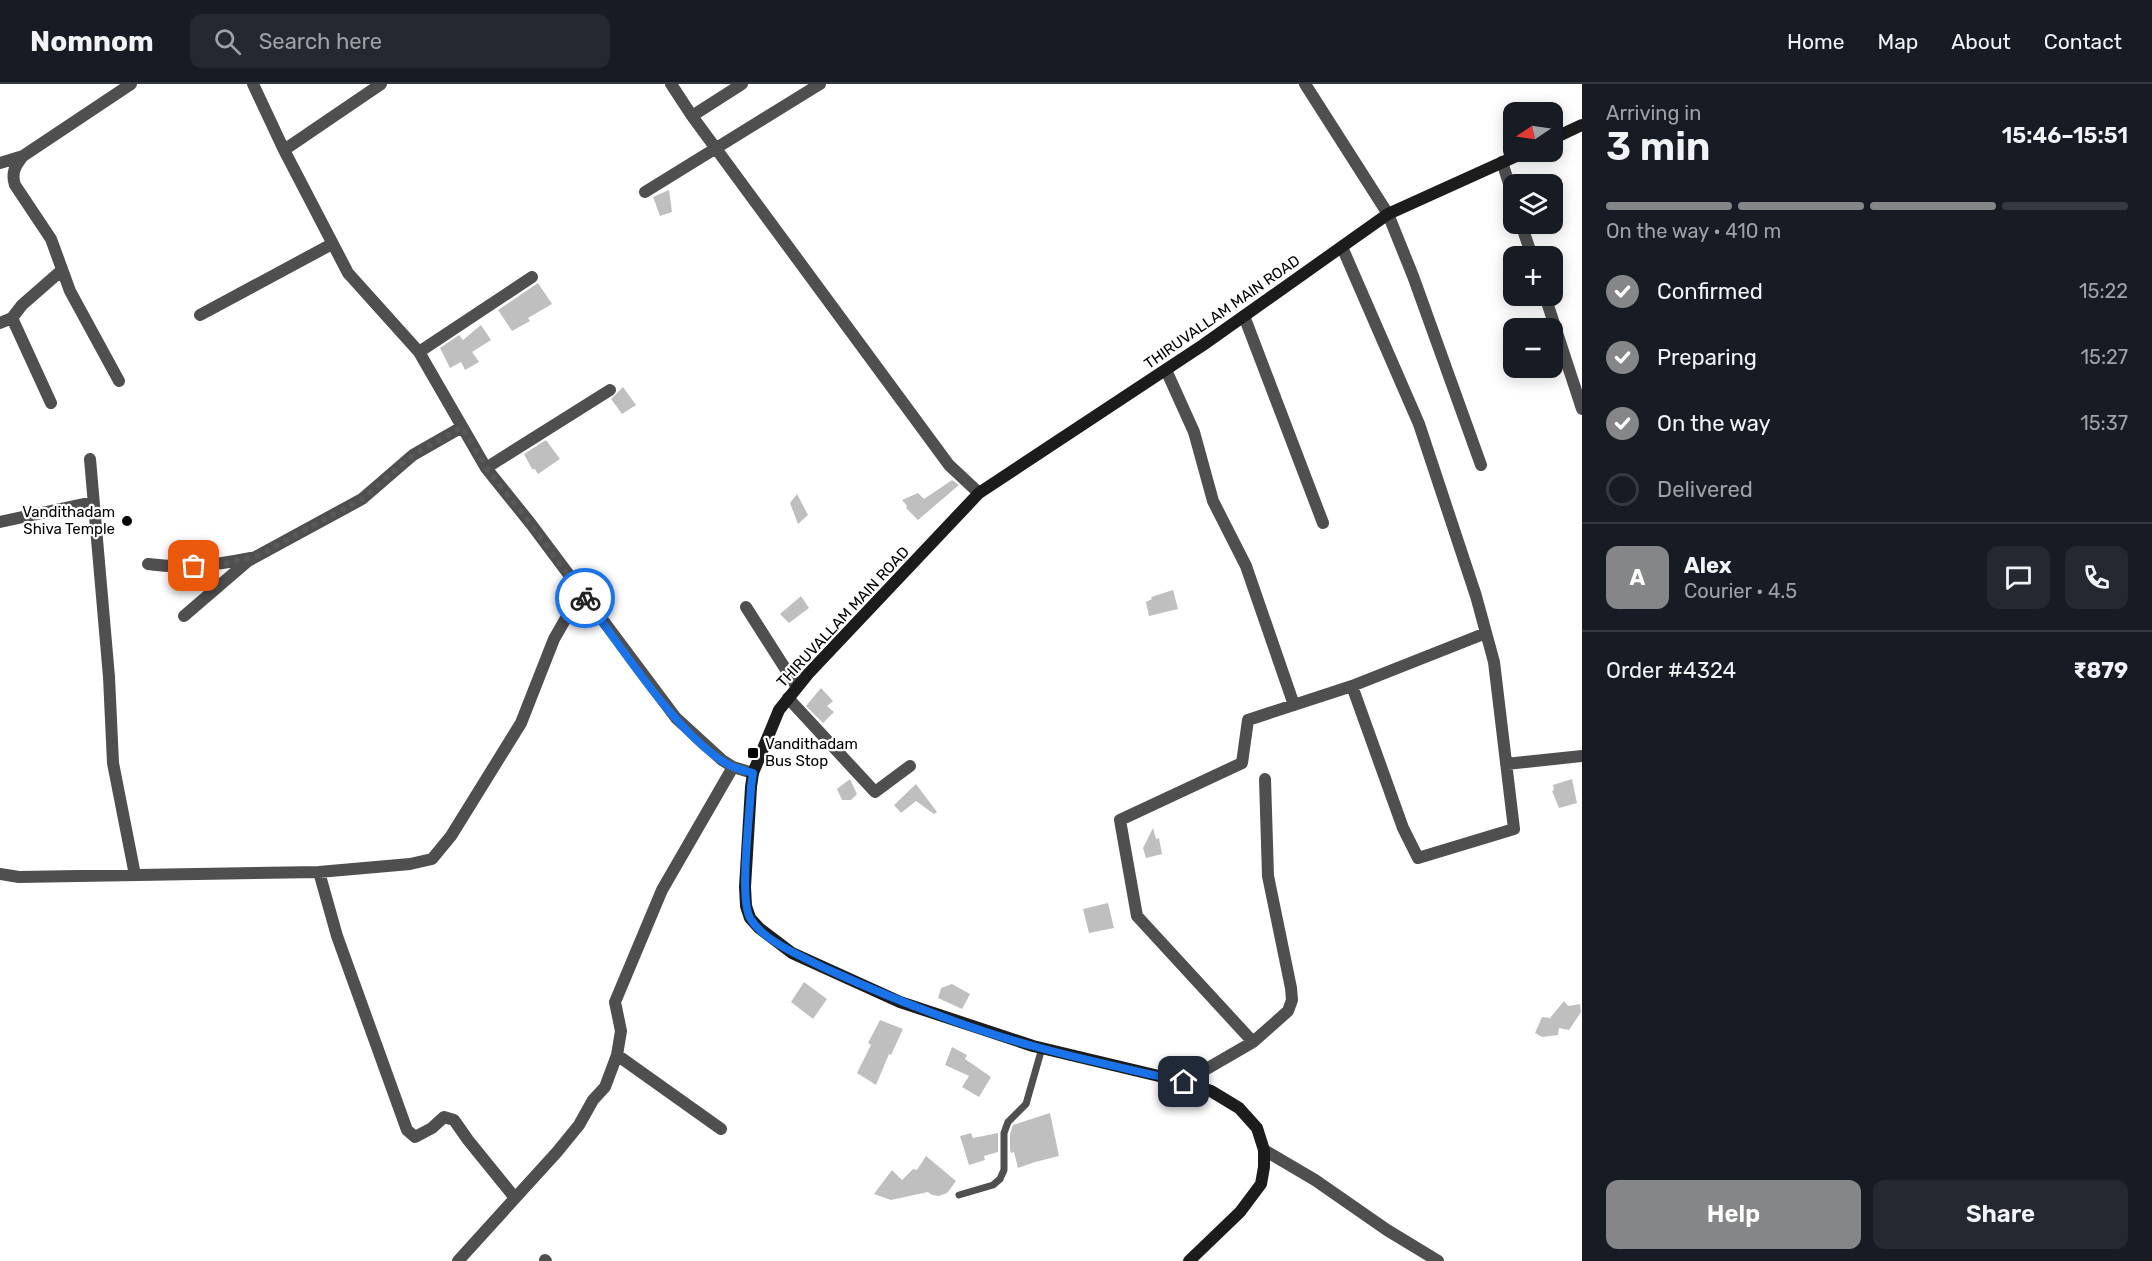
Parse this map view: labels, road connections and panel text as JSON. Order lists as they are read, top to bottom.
{
  "streets": {
    "main road": ["THIRUVALLAM MAIN ROAD"]
  },
  "places": {
    "other": ["Vandithadam Shiva Temple"],
    "transit": ["Vandithadam Bus Stop"]
  },
  "north": "left",
  "page": {
    "header": "Nomnom",
    "search": "Search here",
    "nav": [
      "Home",
      "Map",
      "About",
      "Contact"
    ],
    "heading": ["3 min", "Arriving in", "15:46–15:51"],
    "panel": [
      "Alex",
      "Courier · 4.5",
      "Order #4324",
      "₹879"
    ],
    "map_buttons": ["+", "−"],
    "bar": "On the way · 410 m",
    "list": [
      ["Confirmed", "15:22"],
      ["Preparing", "15:27"],
      ["On the way", "15:37"],
      "Delivered"
    ],
    "round": "A",
    "buttons": ["Help", "Share"]
  }
}
